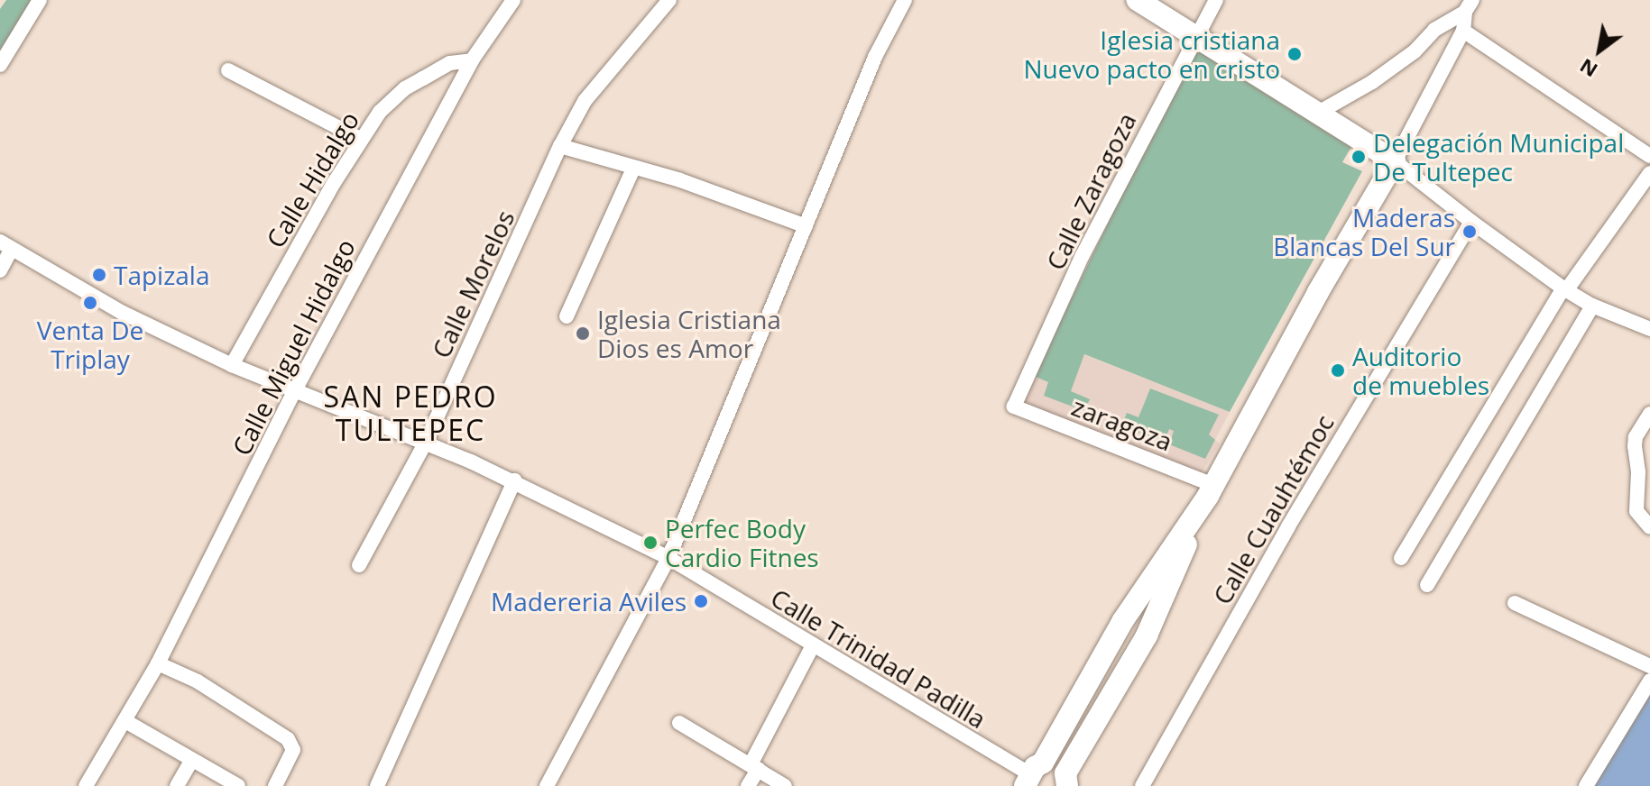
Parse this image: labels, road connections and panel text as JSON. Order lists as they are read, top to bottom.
{
  "streets": {
    "street": [
      "Calle Hidalgo",
      "Calle Zaragoza",
      "Calle Morelos",
      "Calle Miguel Hidalgo",
      "zaragoza",
      "Calle Cuauhtémoc",
      "Calle Trinidad Padilla"
    ]
  },
  "crossings": [
    ["Calle Hidalgo", "Calle Miguel Hidalgo"],
    ["Calle Hidalgo", "Calle Trinidad Padilla"],
    ["Calle Zaragoza", "zaragoza"],
    ["Calle Morelos", "Calle Trinidad Padilla"],
    ["Calle Miguel Hidalgo", "Calle Trinidad Padilla"]
  ],
  "districts": ["SAN PEDRO TULTEPEC"],
  "places": [
    "Iglesia cristiana Nuevo pacto en cristo",
    "Delegación Municipal De Tultepec",
    "Maderas Blancas Del Sur",
    "Tapizala",
    "Venta De Triplay",
    "Iglesia Cristiana Dios es Amor",
    "Auditorio de muebles",
    "Perfec Body Cardio Fitnes",
    "Madereria Aviles"
  ],
  "north": "bottom left"
}
